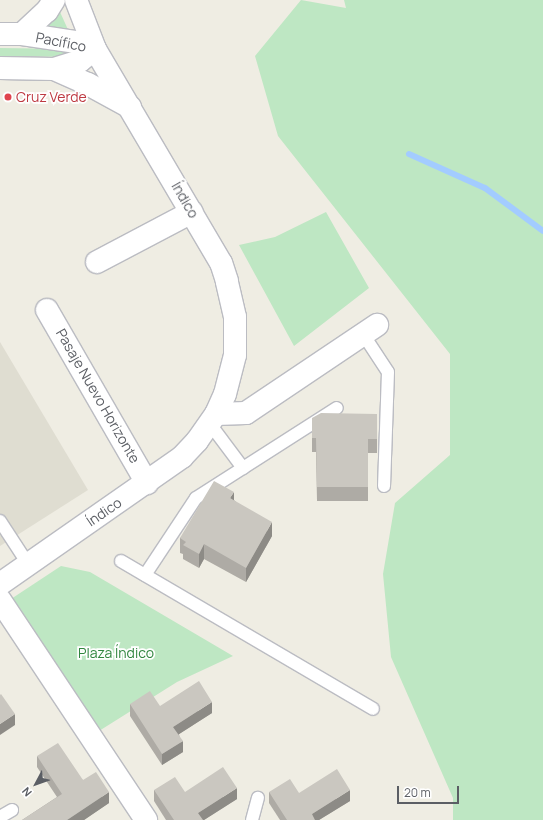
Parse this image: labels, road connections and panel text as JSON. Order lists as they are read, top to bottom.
{
  "streets": {
    "street": ["Pacífico", "Índico", "Pasaje Nuevo Horizonte"]
  },
  "crossings": [
    ["Pacífico", "Índico"],
    ["Índico", "Pasaje Nuevo Horizonte"]
  ],
  "parks": ["Plaza Índico"],
  "places": ["Cruz Verde"],
  "scale_bar": "20 m",
  "north": "bottom left"
}
